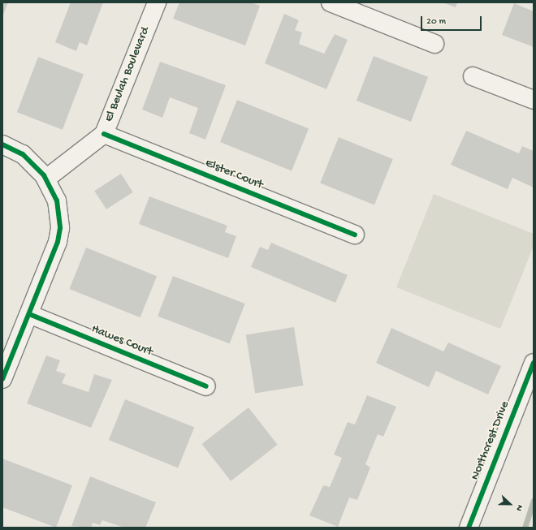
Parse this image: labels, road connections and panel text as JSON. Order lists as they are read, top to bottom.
{
  "streets": {
    "street": [
      "El Beulah Boulevard",
      "Elster Court",
      "Hawes Court",
      "Northcrest Drive"
    ]
  },
  "crossings": [
    ["El Beulah Boulevard", "Elster Court"]
  ],
  "scale_bar": "20 m",
  "north": "right"
}
